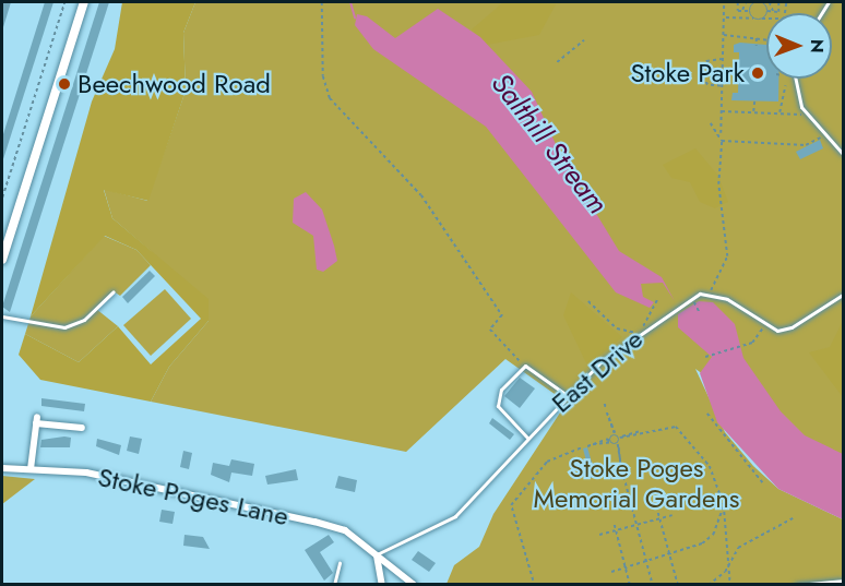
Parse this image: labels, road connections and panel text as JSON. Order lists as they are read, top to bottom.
{
  "streets": {
    "street": ["Stoke Poges Lane"],
    "lane": ["East Drive"]
  },
  "crossings": [
    ["East Drive", "Stoke Poges Lane"]
  ],
  "water": ["Salthill Stream"],
  "parks": ["Stoke Poges Memorial Gardens"],
  "places": ["Stoke Park", "Beechwood Road"],
  "north": "right"
}
